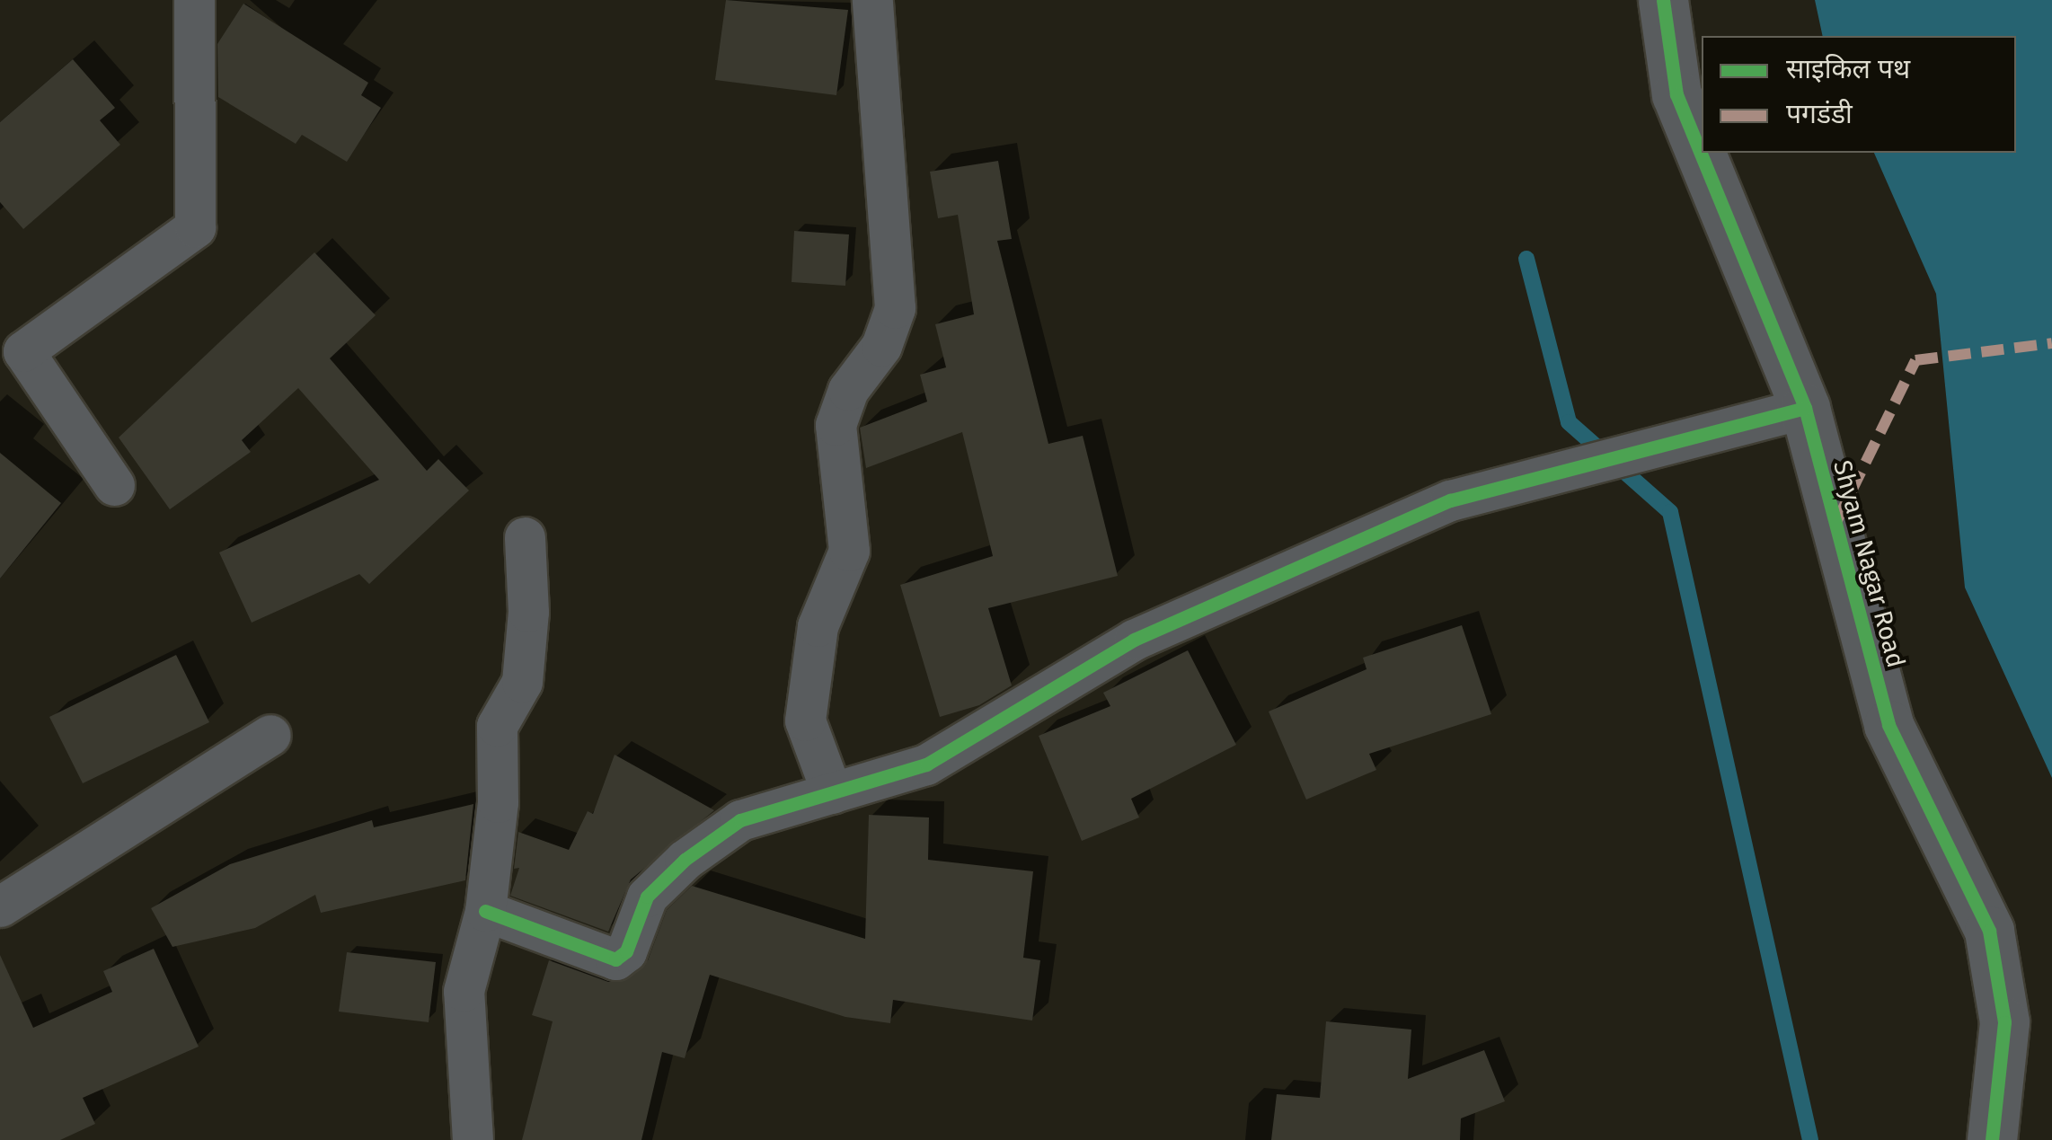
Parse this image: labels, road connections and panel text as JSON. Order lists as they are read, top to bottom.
{
  "streets": {
    "street": ["Shyam Nagar Road"]
  },
  "legend": ["साइकिल पथ", "पगडंडी"]
}
